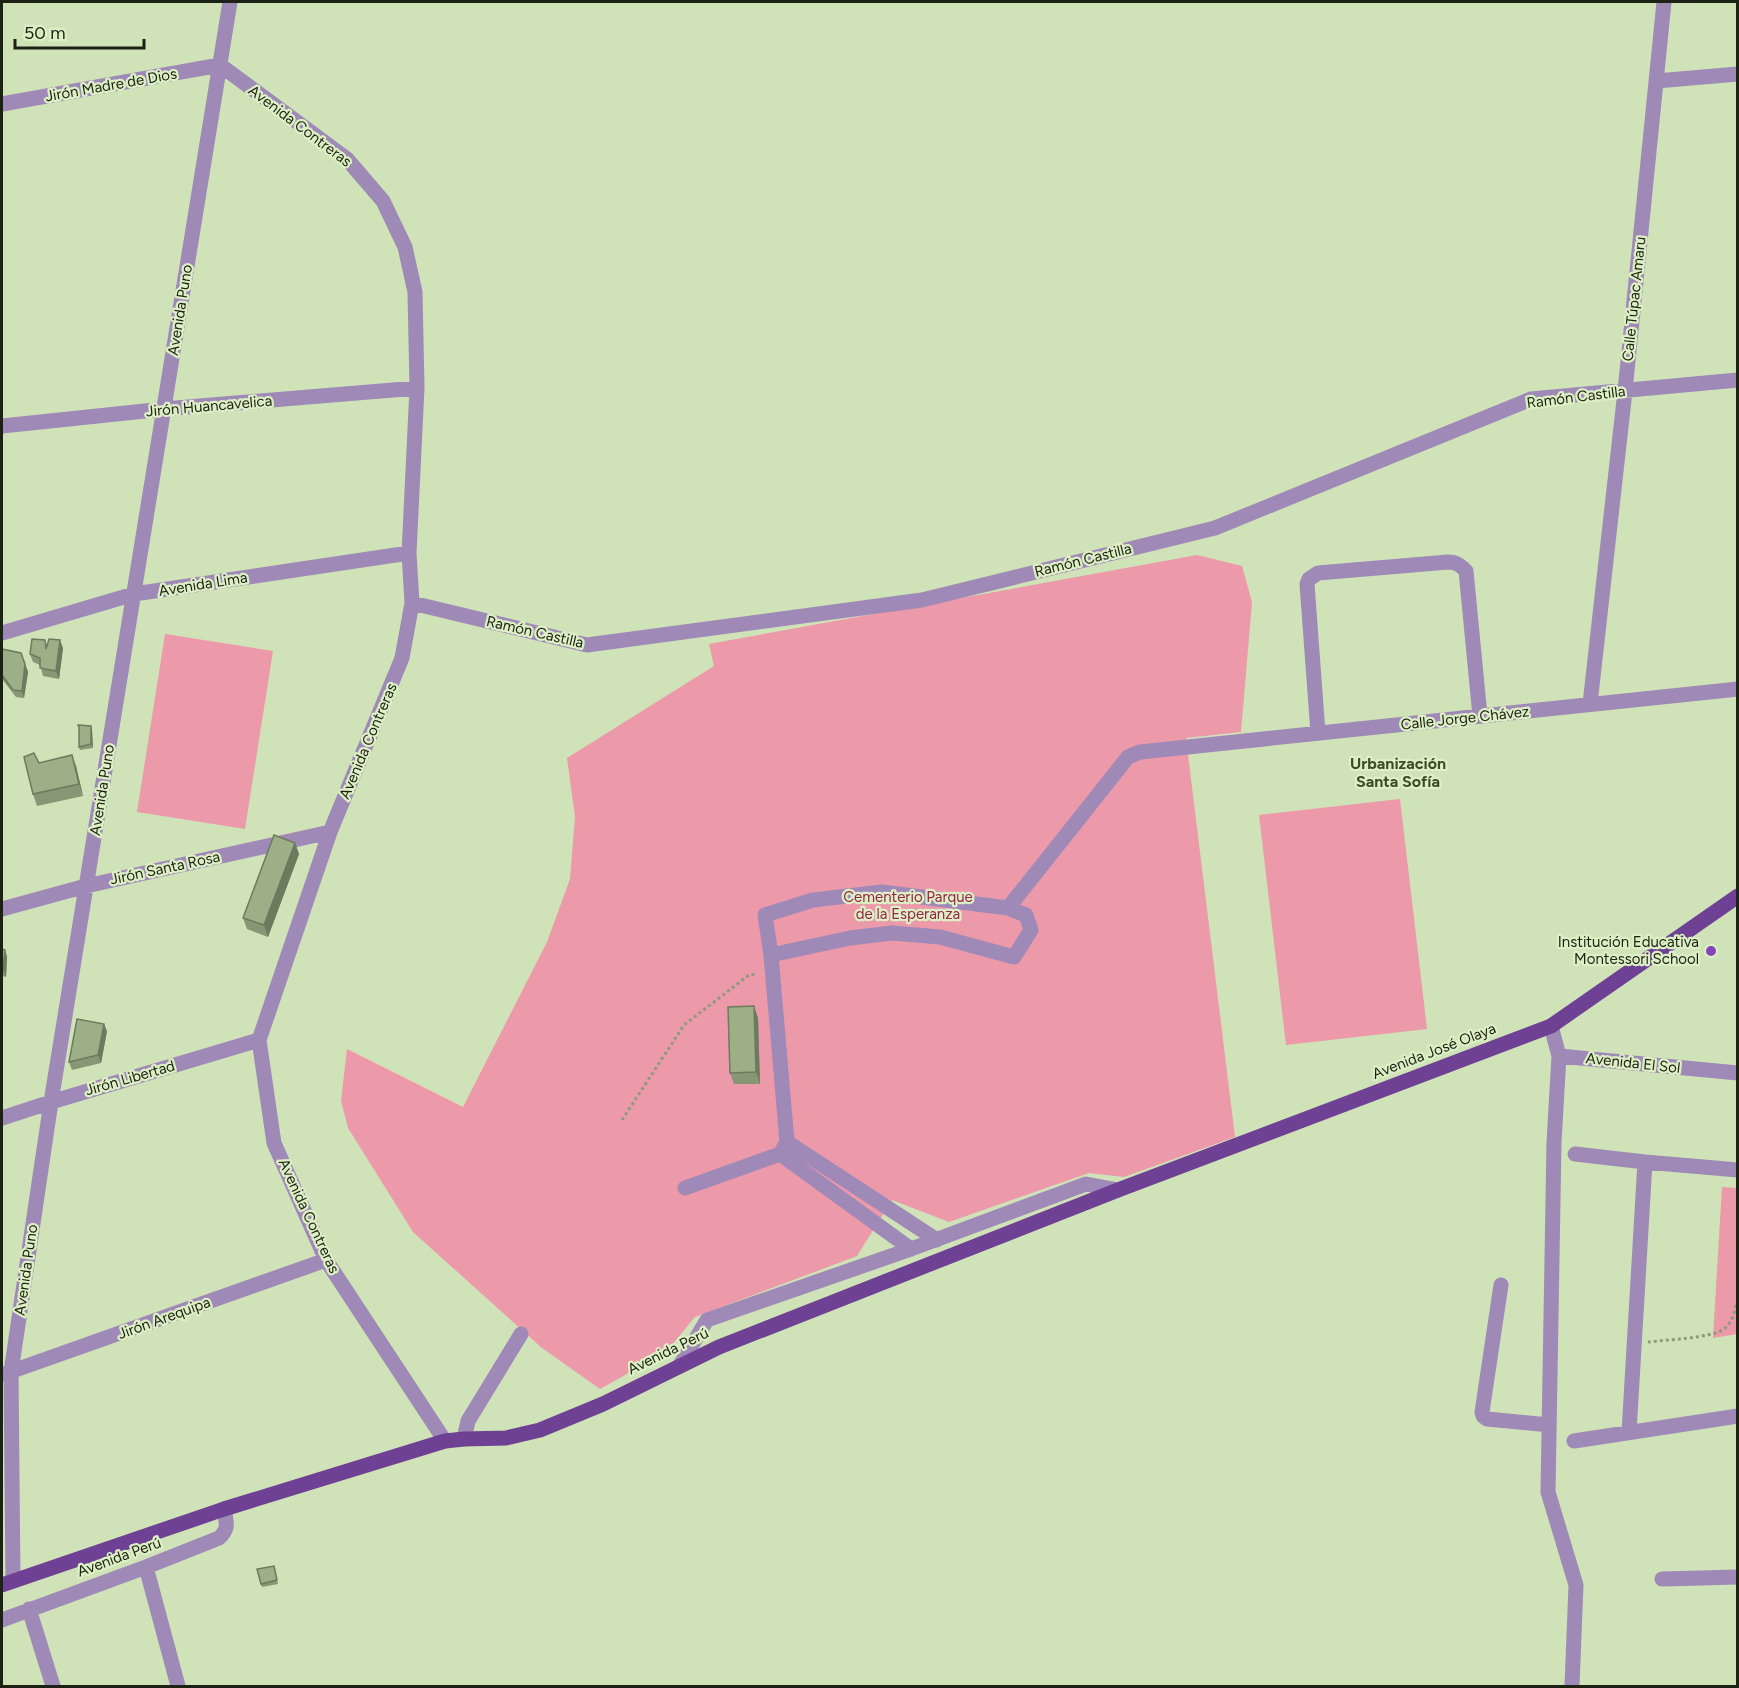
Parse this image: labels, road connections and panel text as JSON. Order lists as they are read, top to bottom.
{
  "streets": {
    "main road": ["Avenida José Olaya", "Avenida Perú"],
    "street": [
      "Jirón Madre de Dios",
      "Avenida Contreras",
      "Calle Túpac Amaru",
      "Avenida Puno",
      "Ramón Castilla",
      "Jirón Huancavelica",
      "Avenida Lima",
      "Calle Jorge Chávez",
      "Jirón Santa Rosa",
      "Avenida El Sol",
      "Jirón Libertad",
      "Jirón Arequipa"
    ]
  },
  "crossings": [
    ["Jirón Madre de Dios", "Avenida Contreras"],
    ["Jirón Madre de Dios", "Avenida Puno"],
    ["Avenida Contreras", "Avenida Puno"],
    ["Avenida Contreras", "Ramón Castilla"],
    ["Avenida Contreras", "Jirón Huancavelica"],
    ["Avenida Contreras", "Avenida Lima"],
    ["Avenida Contreras", "Jirón Santa Rosa"],
    ["Avenida Contreras", "Jirón Libertad"],
    ["Avenida Contreras", "Jirón Arequipa"],
    ["Avenida Contreras", "Avenida Perú"],
    ["Calle Túpac Amaru", "Ramón Castilla"],
    ["Calle Túpac Amaru", "Calle Jorge Chávez"],
    ["Avenida Puno", "Jirón Huancavelica"],
    ["Avenida Puno", "Avenida Lima"],
    ["Avenida Puno", "Jirón Santa Rosa"],
    ["Avenida Puno", "Jirón Libertad"],
    ["Avenida Puno", "Jirón Arequipa"],
    ["Avenida Puno", "Avenida Perú"],
    ["Avenida José Olaya", "Avenida Perú"]
  ],
  "districts": ["Urbanización Santa Sofía"],
  "parks": ["Cementerio Parque de la Esperanza"],
  "places": ["Institución Educativa Montessori School"],
  "scale_bar": "50 m"
}
